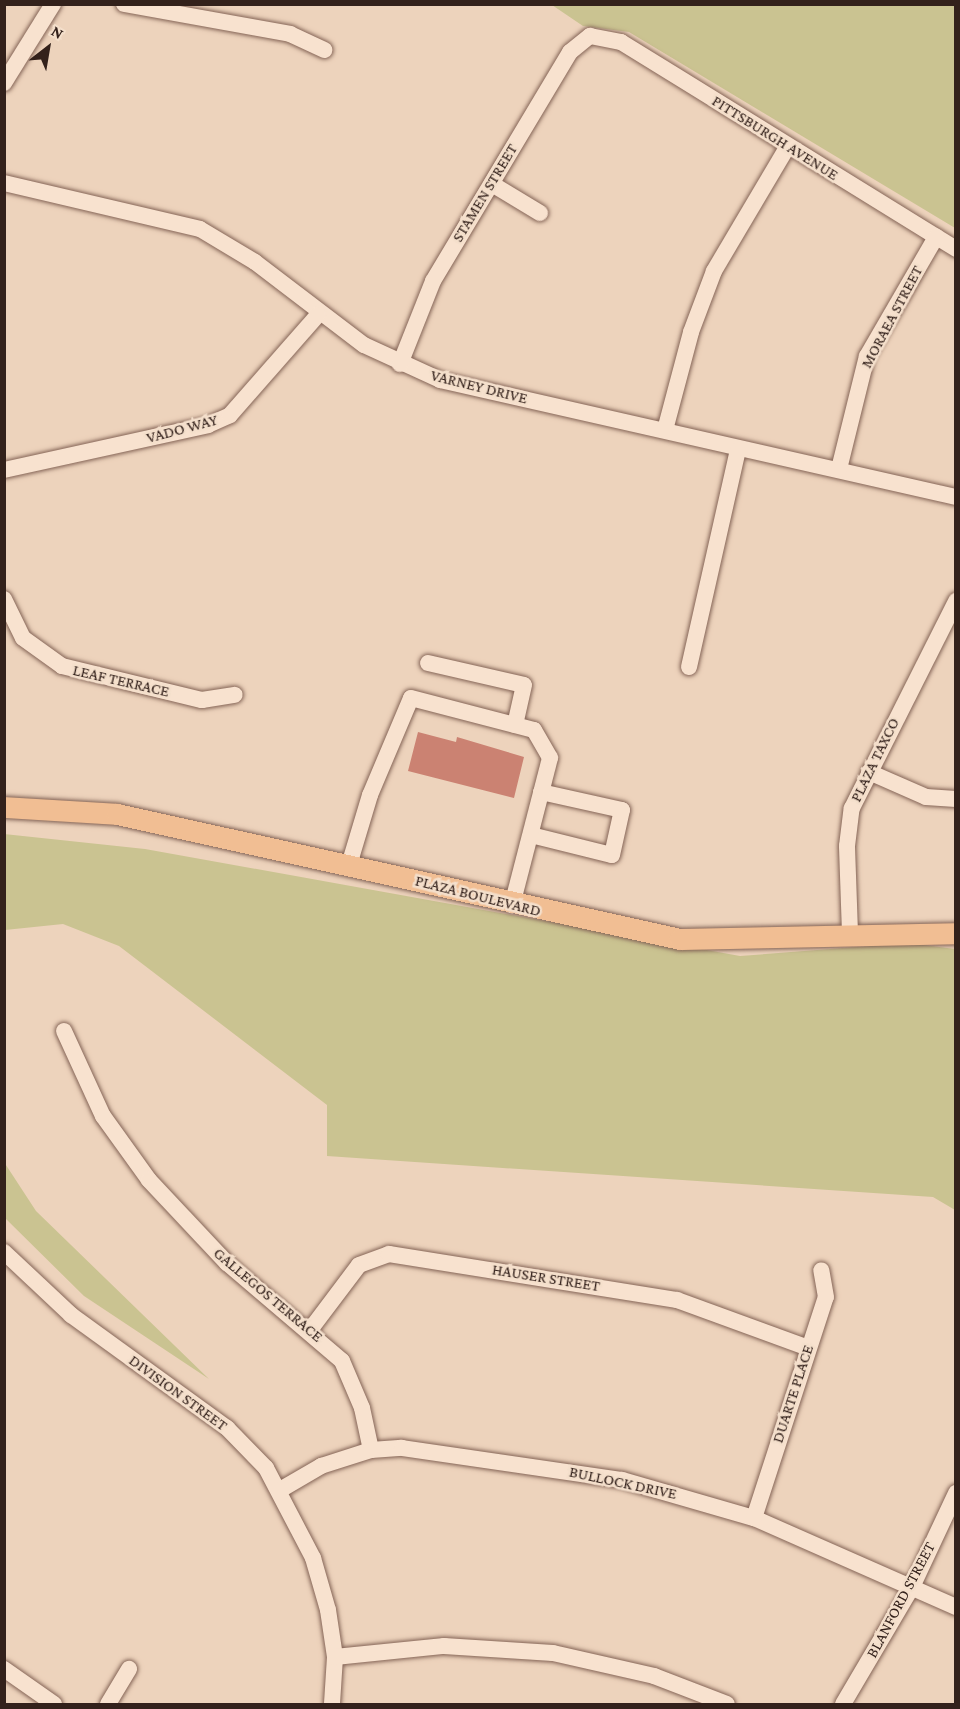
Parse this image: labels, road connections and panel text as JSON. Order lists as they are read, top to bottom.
{
  "streets": {
    "main road": ["PLAZA BOULEVARD"],
    "street": [
      "PITTSBURGH AVENUE",
      "STAMEN STREET",
      "MORAEA STREET",
      "VARNEY DRIVE",
      "VADO WAY",
      "LEAF TERRACE",
      "PLAZA TAXCO",
      "HAUSER STREET",
      "GALLEGOS TERRACE",
      "DIVISION STREET",
      "DUARTE PLACE",
      "BULLOCK DRIVE",
      "BLANFORD STREET"
    ]
  },
  "crossings": [
    ["PITTSBURGH AVENUE", "STAMEN STREET"],
    ["PITTSBURGH AVENUE", "MORAEA STREET"],
    ["STAMEN STREET", "VARNEY DRIVE"],
    ["MORAEA STREET", "VARNEY DRIVE"],
    ["VARNEY DRIVE", "VADO WAY"],
    ["PLAZA TAXCO", "PLAZA BOULEVARD"],
    ["HAUSER STREET", "GALLEGOS TERRACE"],
    ["HAUSER STREET", "DUARTE PLACE"],
    ["GALLEGOS TERRACE", "BULLOCK DRIVE"],
    ["DIVISION STREET", "BULLOCK DRIVE"],
    ["DUARTE PLACE", "BULLOCK DRIVE"],
    ["BULLOCK DRIVE", "BLANFORD STREET"]
  ],
  "north": "top right"
}
